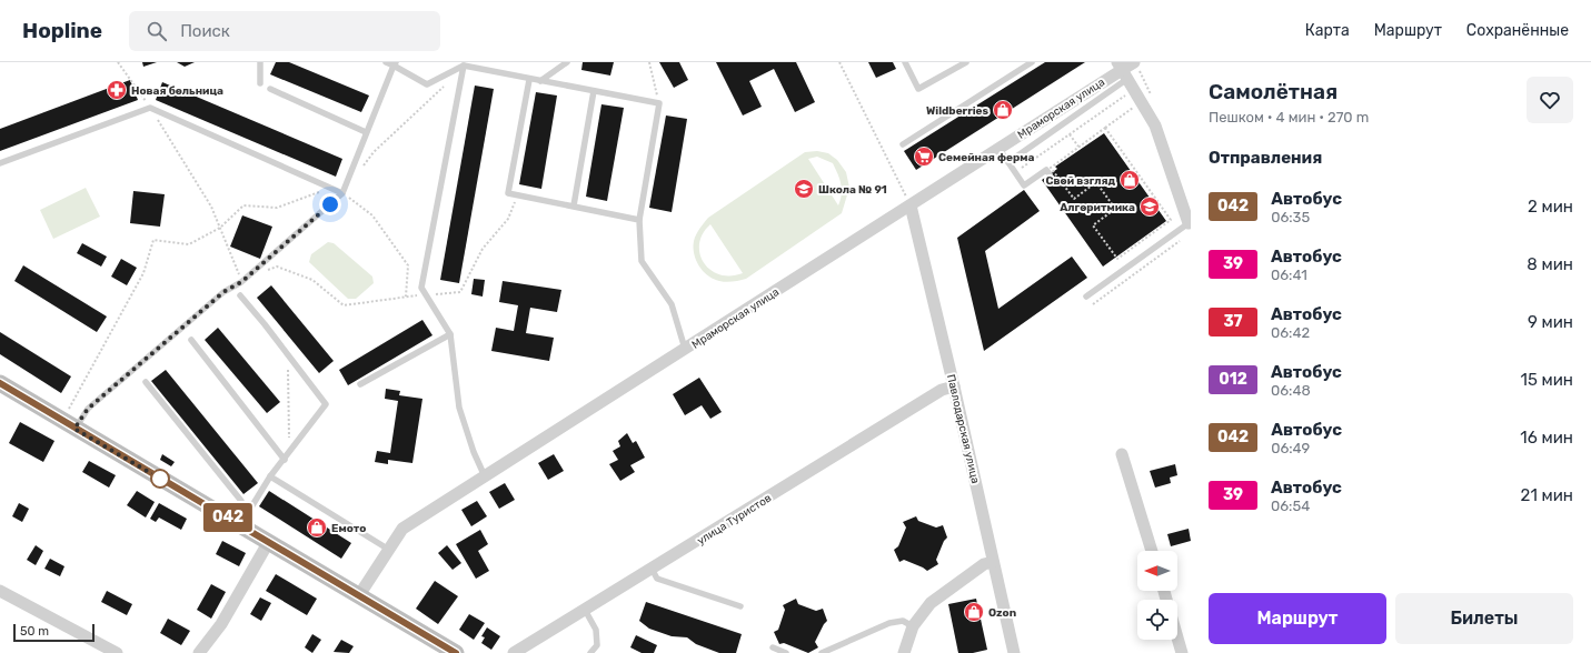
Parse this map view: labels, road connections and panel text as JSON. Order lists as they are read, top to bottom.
{
  "streets": {
    "street": ["Мраморская улица", "Павлодарская улица", "улица Туристов"]
  },
  "crossings": [
    ["Мраморская улица", "Павлодарская улица"],
    ["Павлодарская улица", "улица Туристов"]
  ],
  "places": {
    "pharmacy": ["Новая больница"],
    "shop": [
      "Wildberries",
      "Свой взгляд",
      "Емото",
      "Ozon"
    ],
    "supermarket": ["Семейная ферма"],
    "school or university": ["Школа № 91", "Алгоритмика"]
  },
  "lines": ["bus line 042"],
  "scale_bar": "50 m",
  "north": "left",
  "page": {
    "header": "Hopline",
    "search": "Поиск",
    "nav": ["Карта", "Маршрут", "Сохранённые"],
    "on_map": "042",
    "heading": [
      ["Самолётная", "Пешком · 4 мин · 270 m"],
      "Отправления"
    ],
    "list": [
      {
        "mark": "042",
        "name": "Автобус",
        "note": "06:35",
        "value": "2 мин"
      },
      {
        "mark": "39",
        "name": "Автобус",
        "note": "06:41",
        "value": "8 мин"
      },
      {
        "mark": "37",
        "name": "Автобус",
        "note": "06:42",
        "value": "9 мин"
      },
      {
        "mark": "012",
        "name": "Автобус",
        "note": "06:48",
        "value": "15 мин"
      },
      {
        "mark": "042",
        "name": "Автобус",
        "note": "06:49",
        "value": "16 мин"
      },
      {
        "mark": "39",
        "name": "Автобус",
        "note": "06:54",
        "value": "21 мин"
      }
    ],
    "buttons": ["Маршрут", "Билеты"],
    "scale": "50 m"
  }
}
